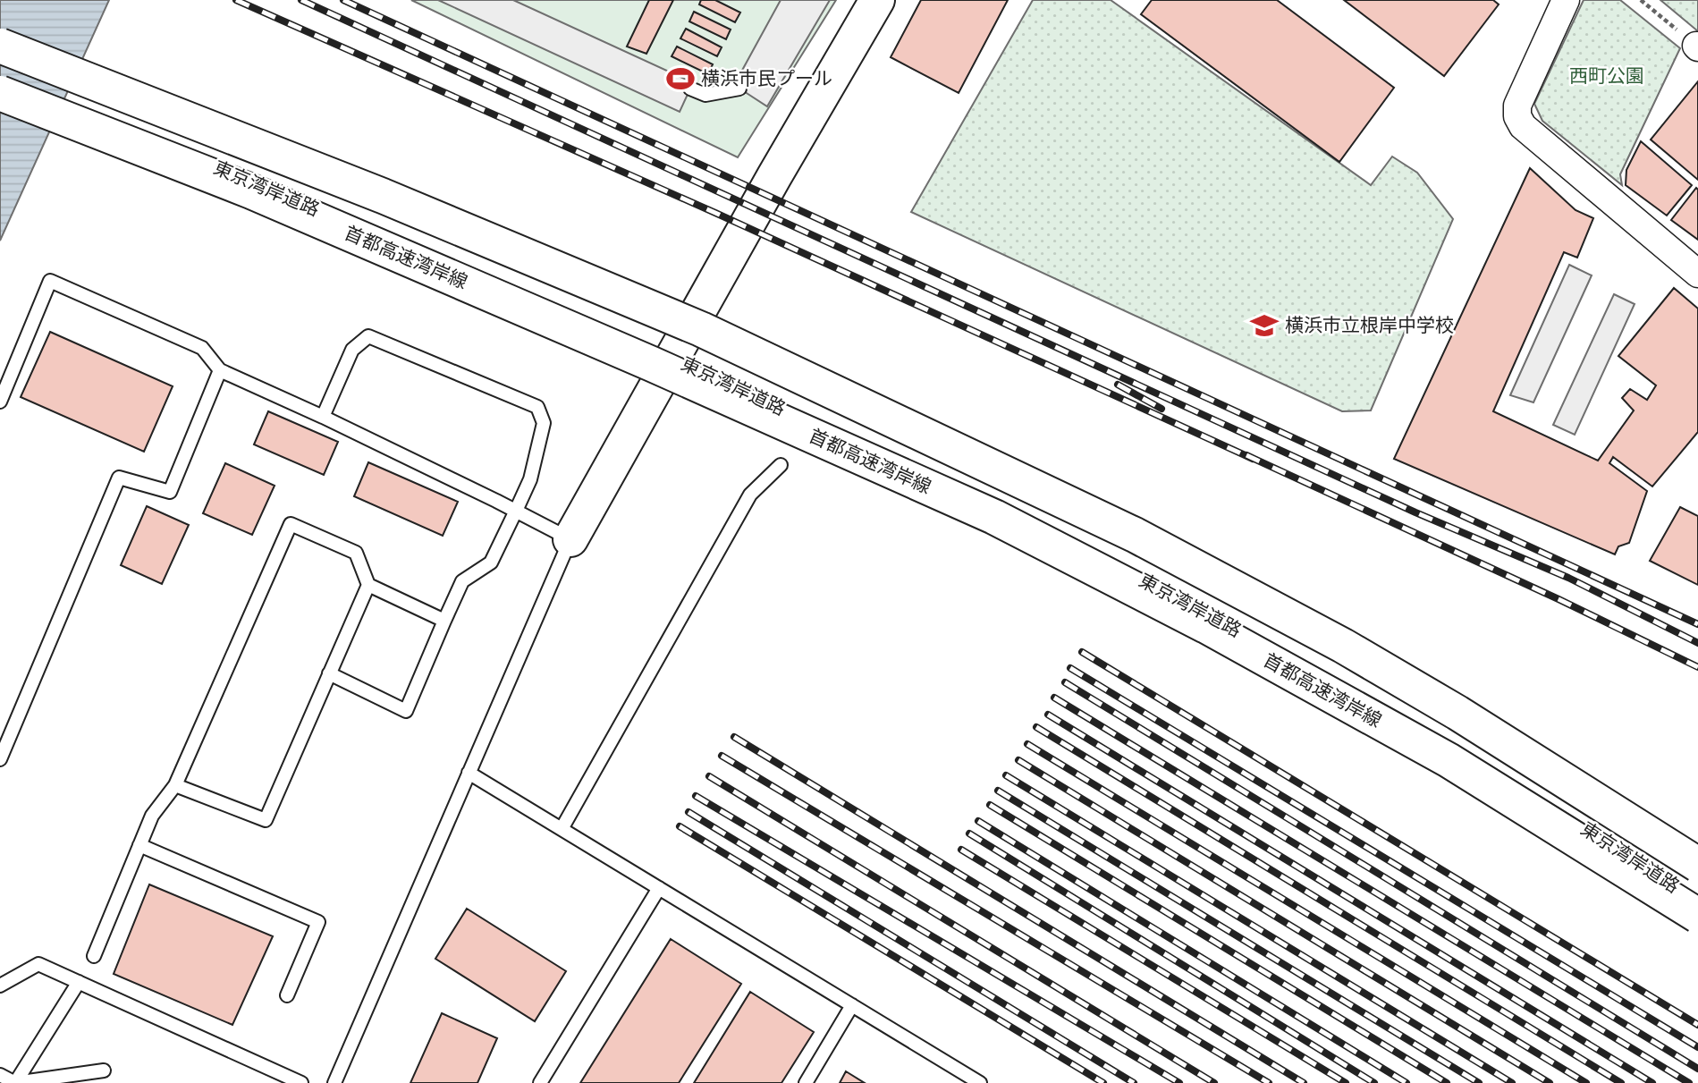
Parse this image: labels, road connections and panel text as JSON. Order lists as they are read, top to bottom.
{
  "streets": {
    "main road": ["東京湾岸道路", "首都高速湾岸線"]
  },
  "parks": ["西町公園"],
  "places": {
    "sports": ["横浜市民プール"],
    "school or university": ["横浜市立根岸中学校"]
  }
}
